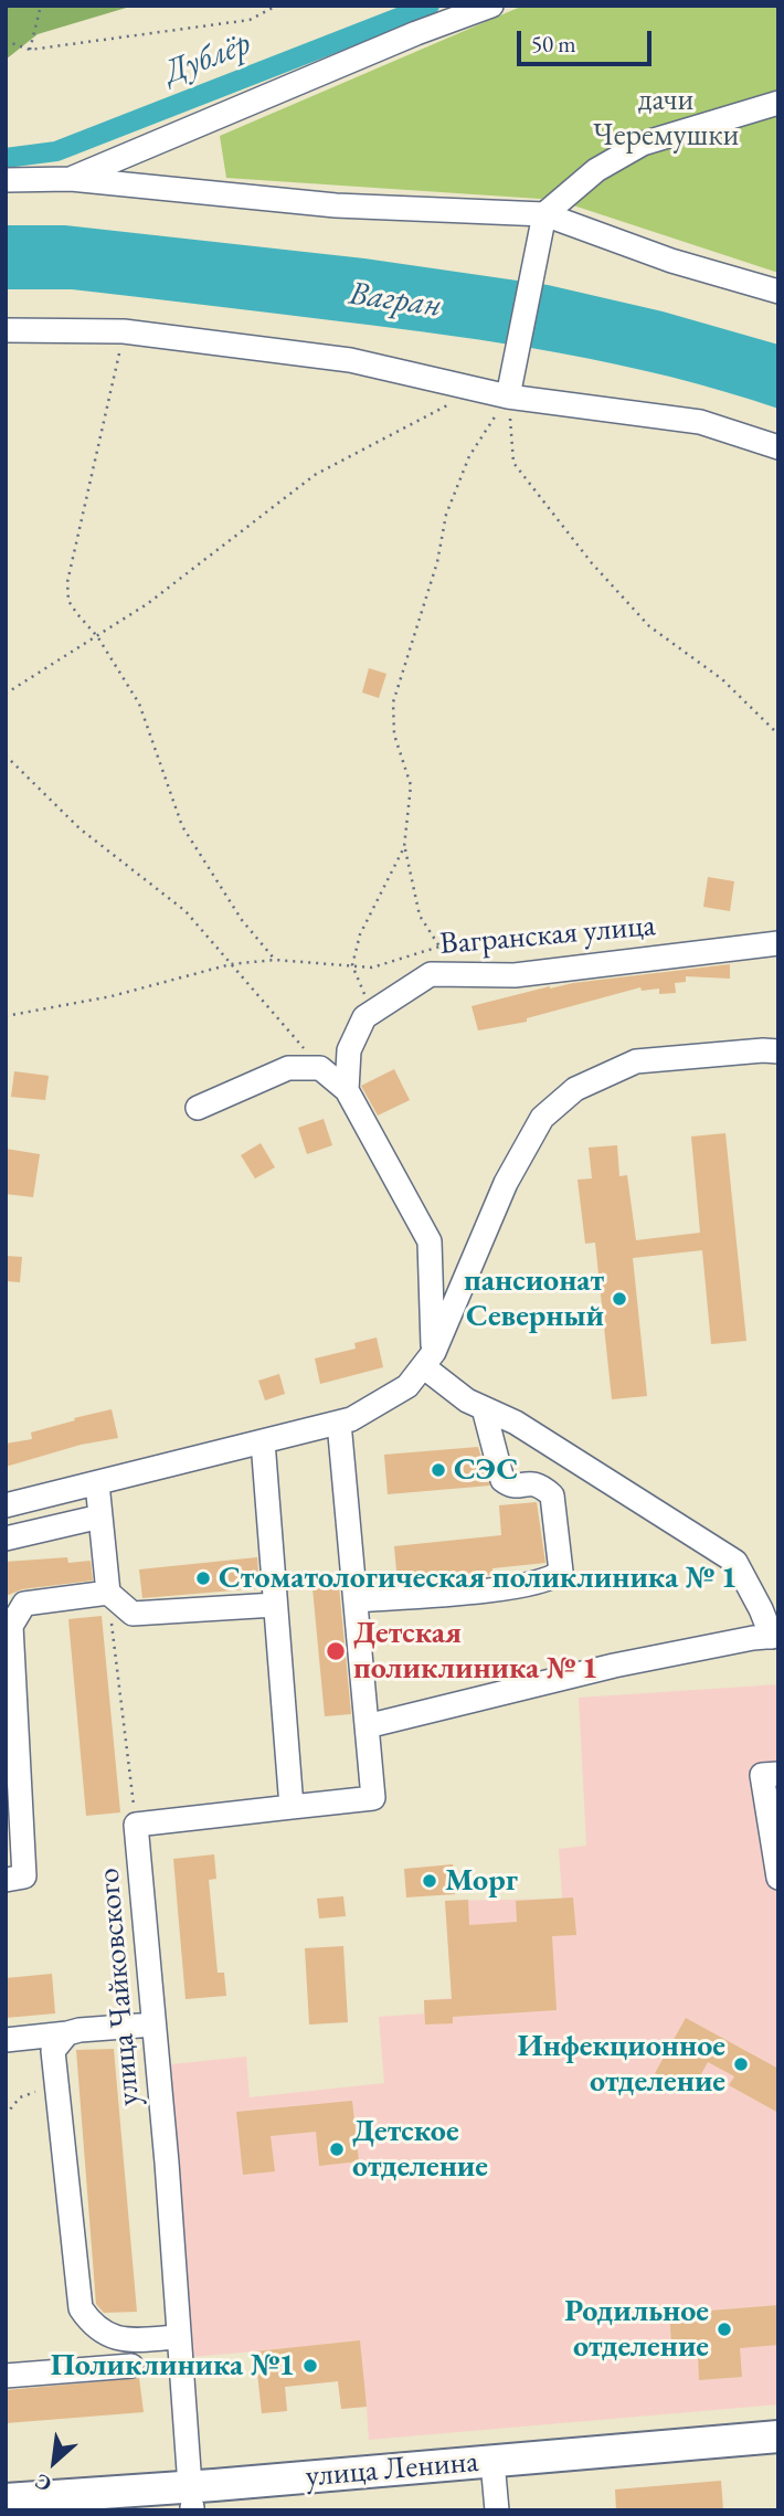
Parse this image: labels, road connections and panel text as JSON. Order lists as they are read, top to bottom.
{
  "streets": {
    "main road": ["улица Ленина"],
    "street": ["Вагранская улица", "улица Чайковского"]
  },
  "crossings": [
    ["улица Чайковского", "улица Ленина"]
  ],
  "water": ["Дублёр", "Вагран"],
  "parks": ["дачи Черемушки"],
  "places": [
    "пансионат Северный",
    "СЭС",
    "Стоматологическая поликлиника № 1",
    "Детская поликлиника № 1",
    "Морг",
    "Инфекционное отделение",
    "Детское отделение",
    "Родильное отделение",
    "Поликлиника №1"
  ],
  "scale_bar": "50 m",
  "north": "bottom left"
}
